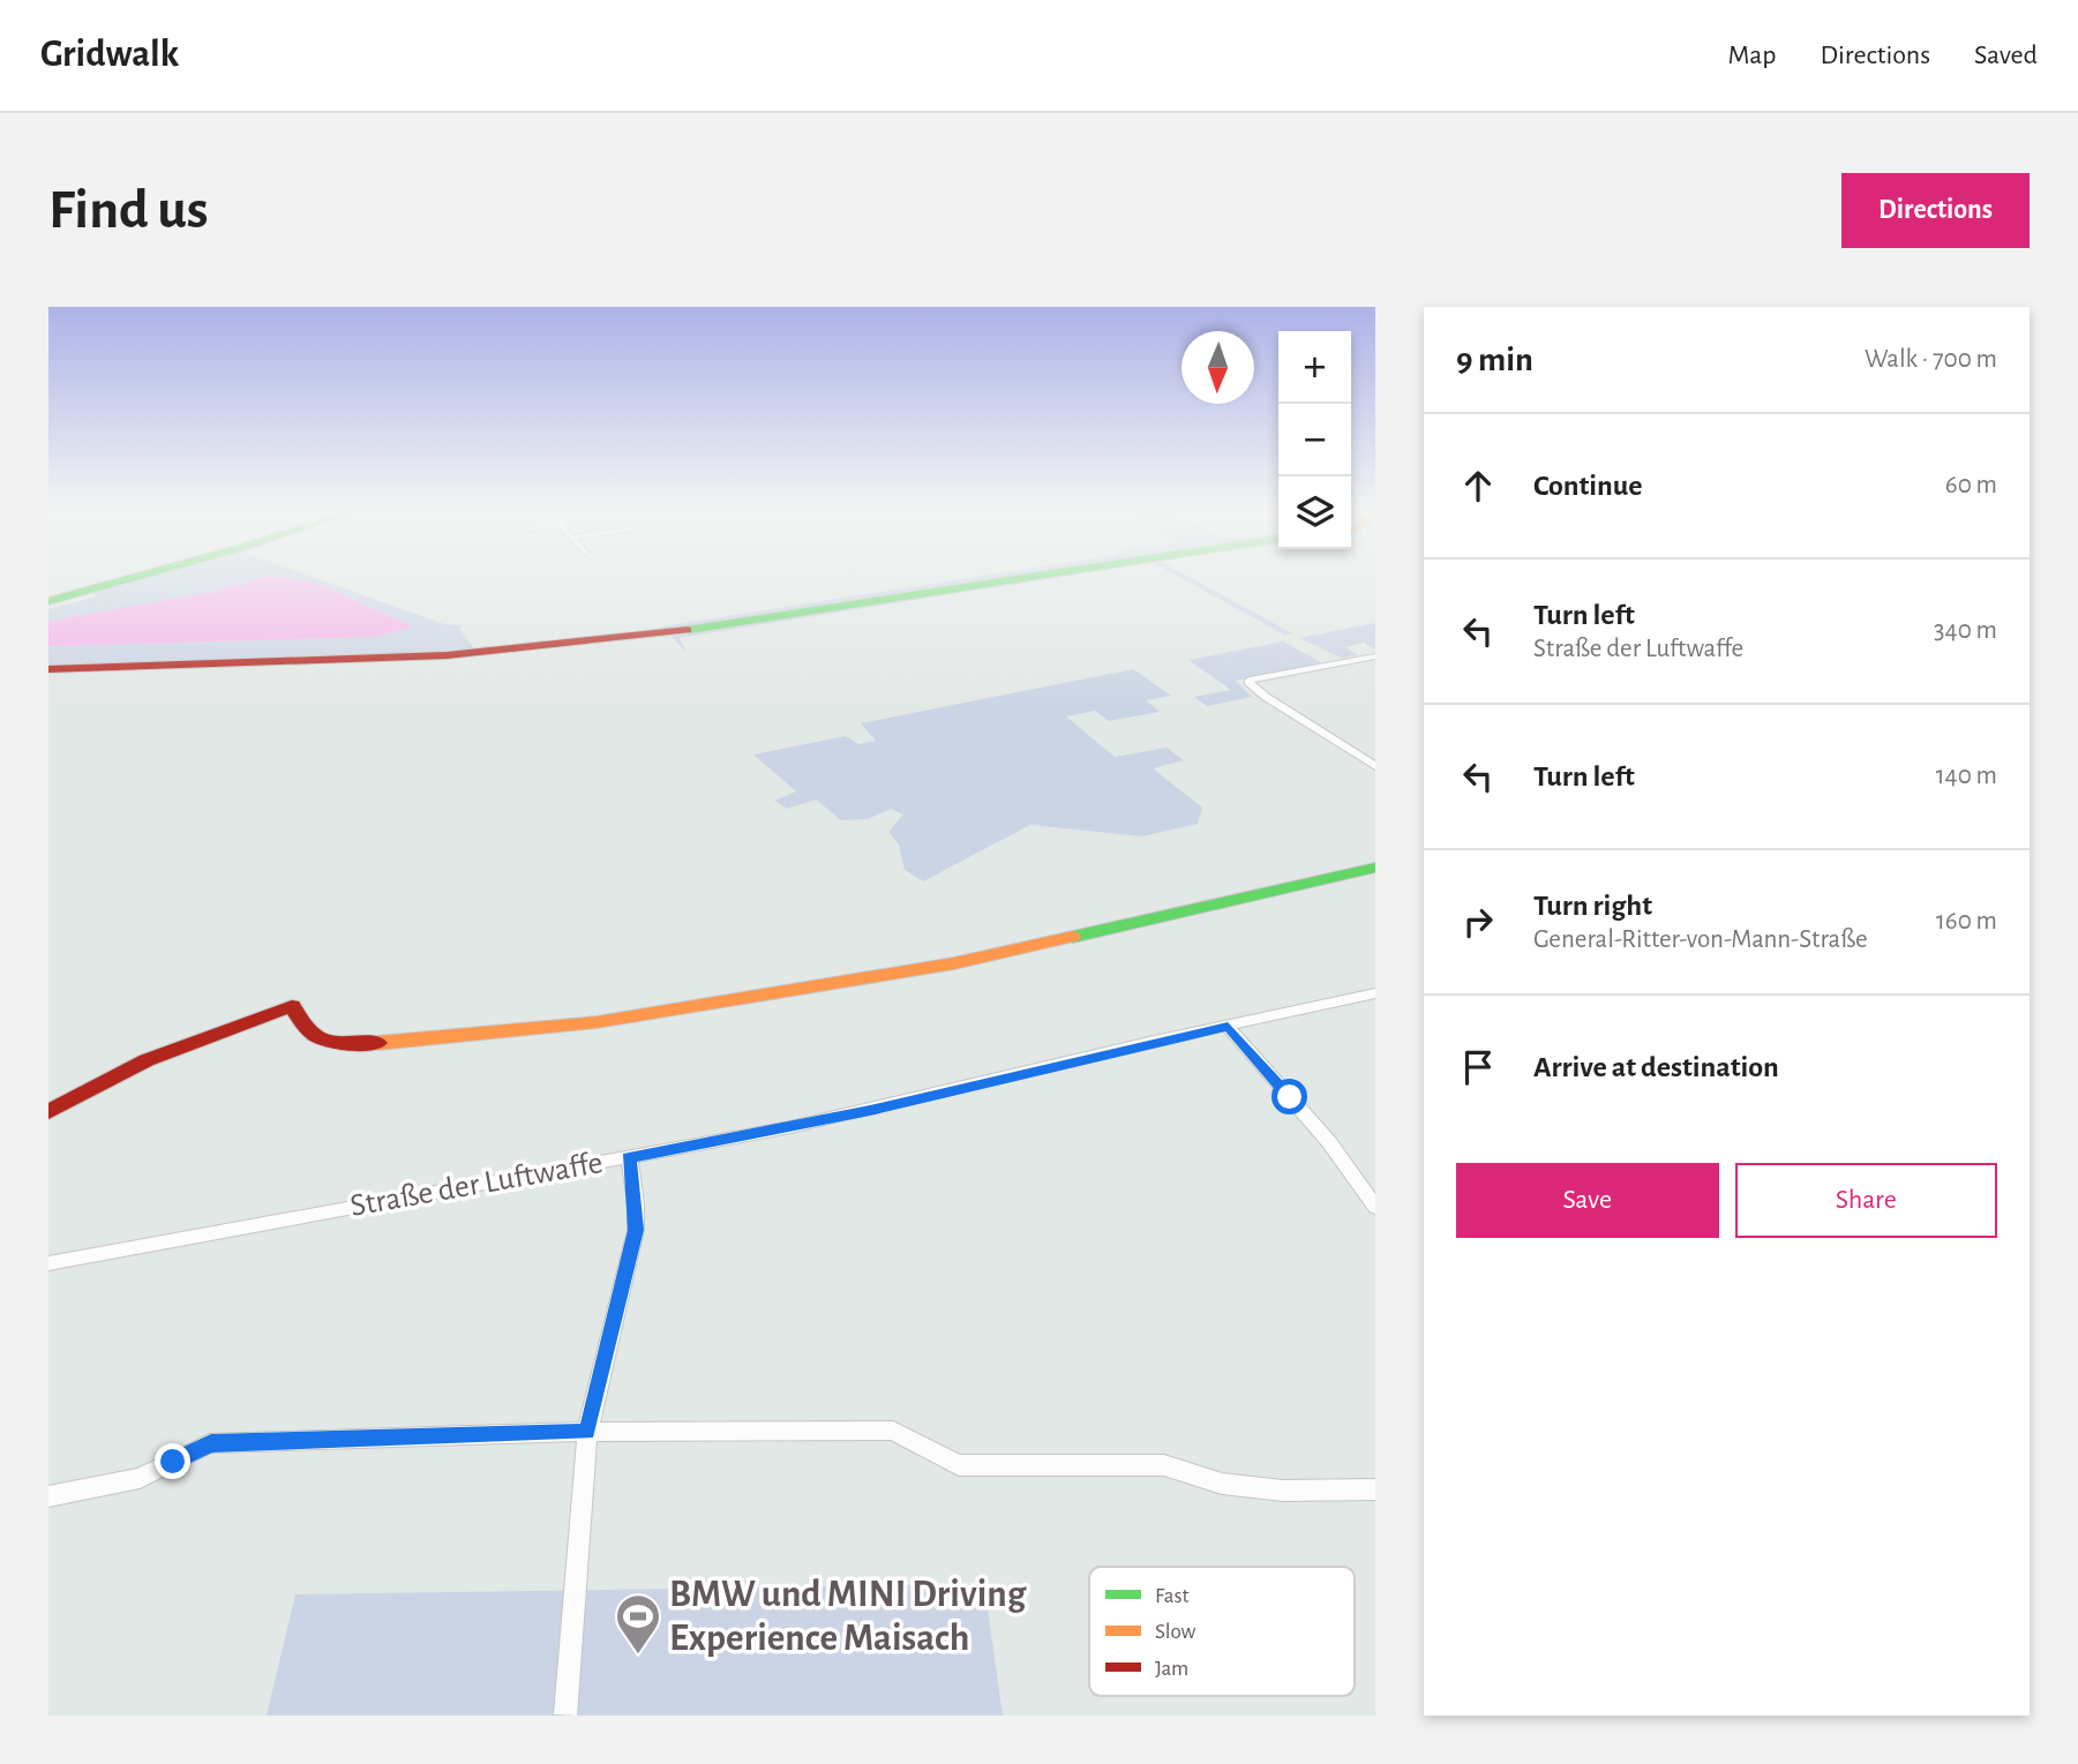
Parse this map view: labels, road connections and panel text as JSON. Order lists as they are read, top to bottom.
{
  "streets": {
    "street": ["Straße der Luftwaffe"]
  },
  "places": {
    "sports": ["BMW und MINI Driving Experience Maisach"]
  },
  "legend": ["Fast", "Slow", "Jam"],
  "north": "bottom",
  "page": {
    "header": "Gridwalk",
    "nav": ["Map", "Directions", "Saved"],
    "buttons": [
      "Directions",
      ["Save", "Share"]
    ],
    "title": "Find us",
    "heading": ["9 min", "Walk · 700 m"],
    "map_buttons": ["+", "−"],
    "list": [
      ["Continue", "60 m"],
      ["Turn left", "Straße der Luftwaffe", "340 m"],
      ["Turn left", "140 m"],
      ["Turn right", "General-Ritter-von-Mann-Straße", "160 m"],
      "Arrive at destination"
    ]
  }
}
